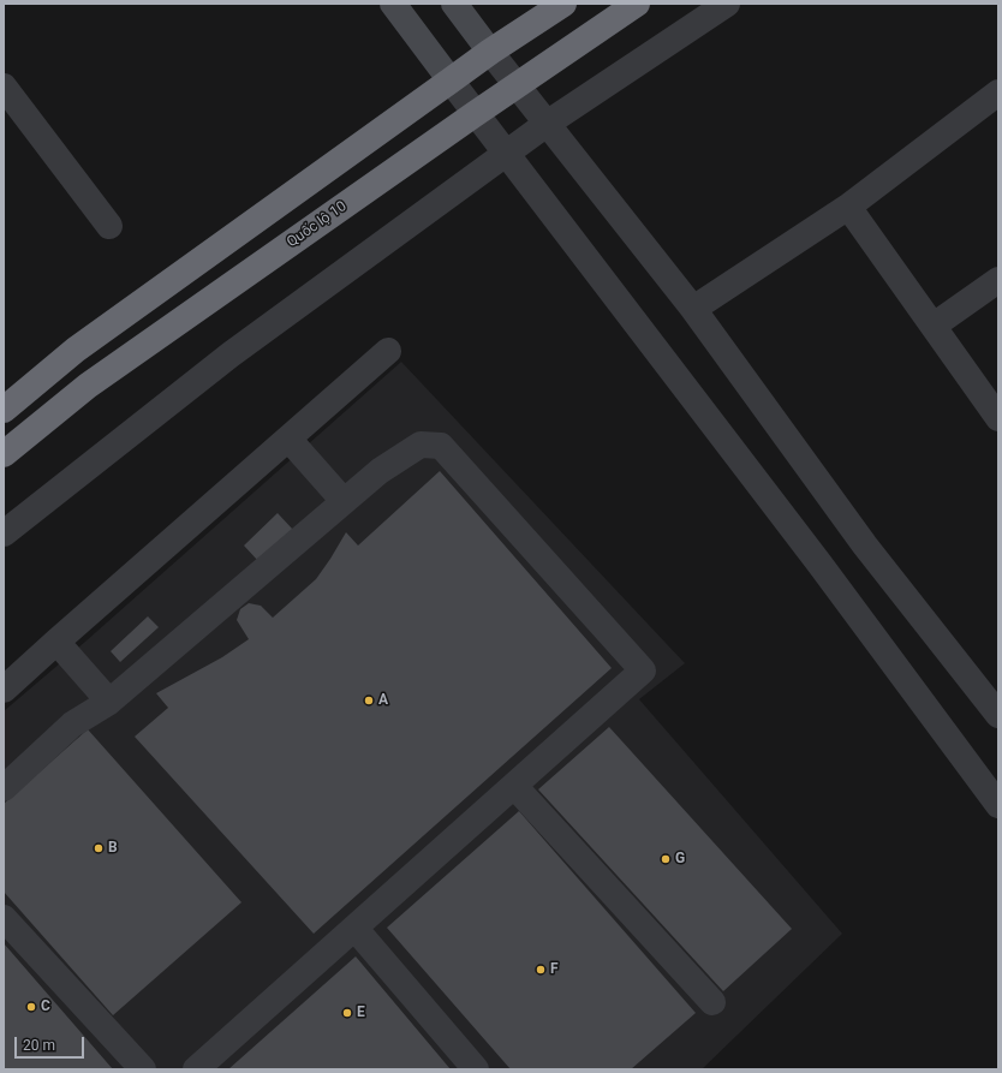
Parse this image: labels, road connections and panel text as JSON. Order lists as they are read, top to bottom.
{
  "streets": {
    "highway": ["Quốc lộ 10"]
  },
  "places": [
    "A",
    "B",
    "G",
    "F",
    "C",
    "E"
  ],
  "scale_bar": "20 m"
}
